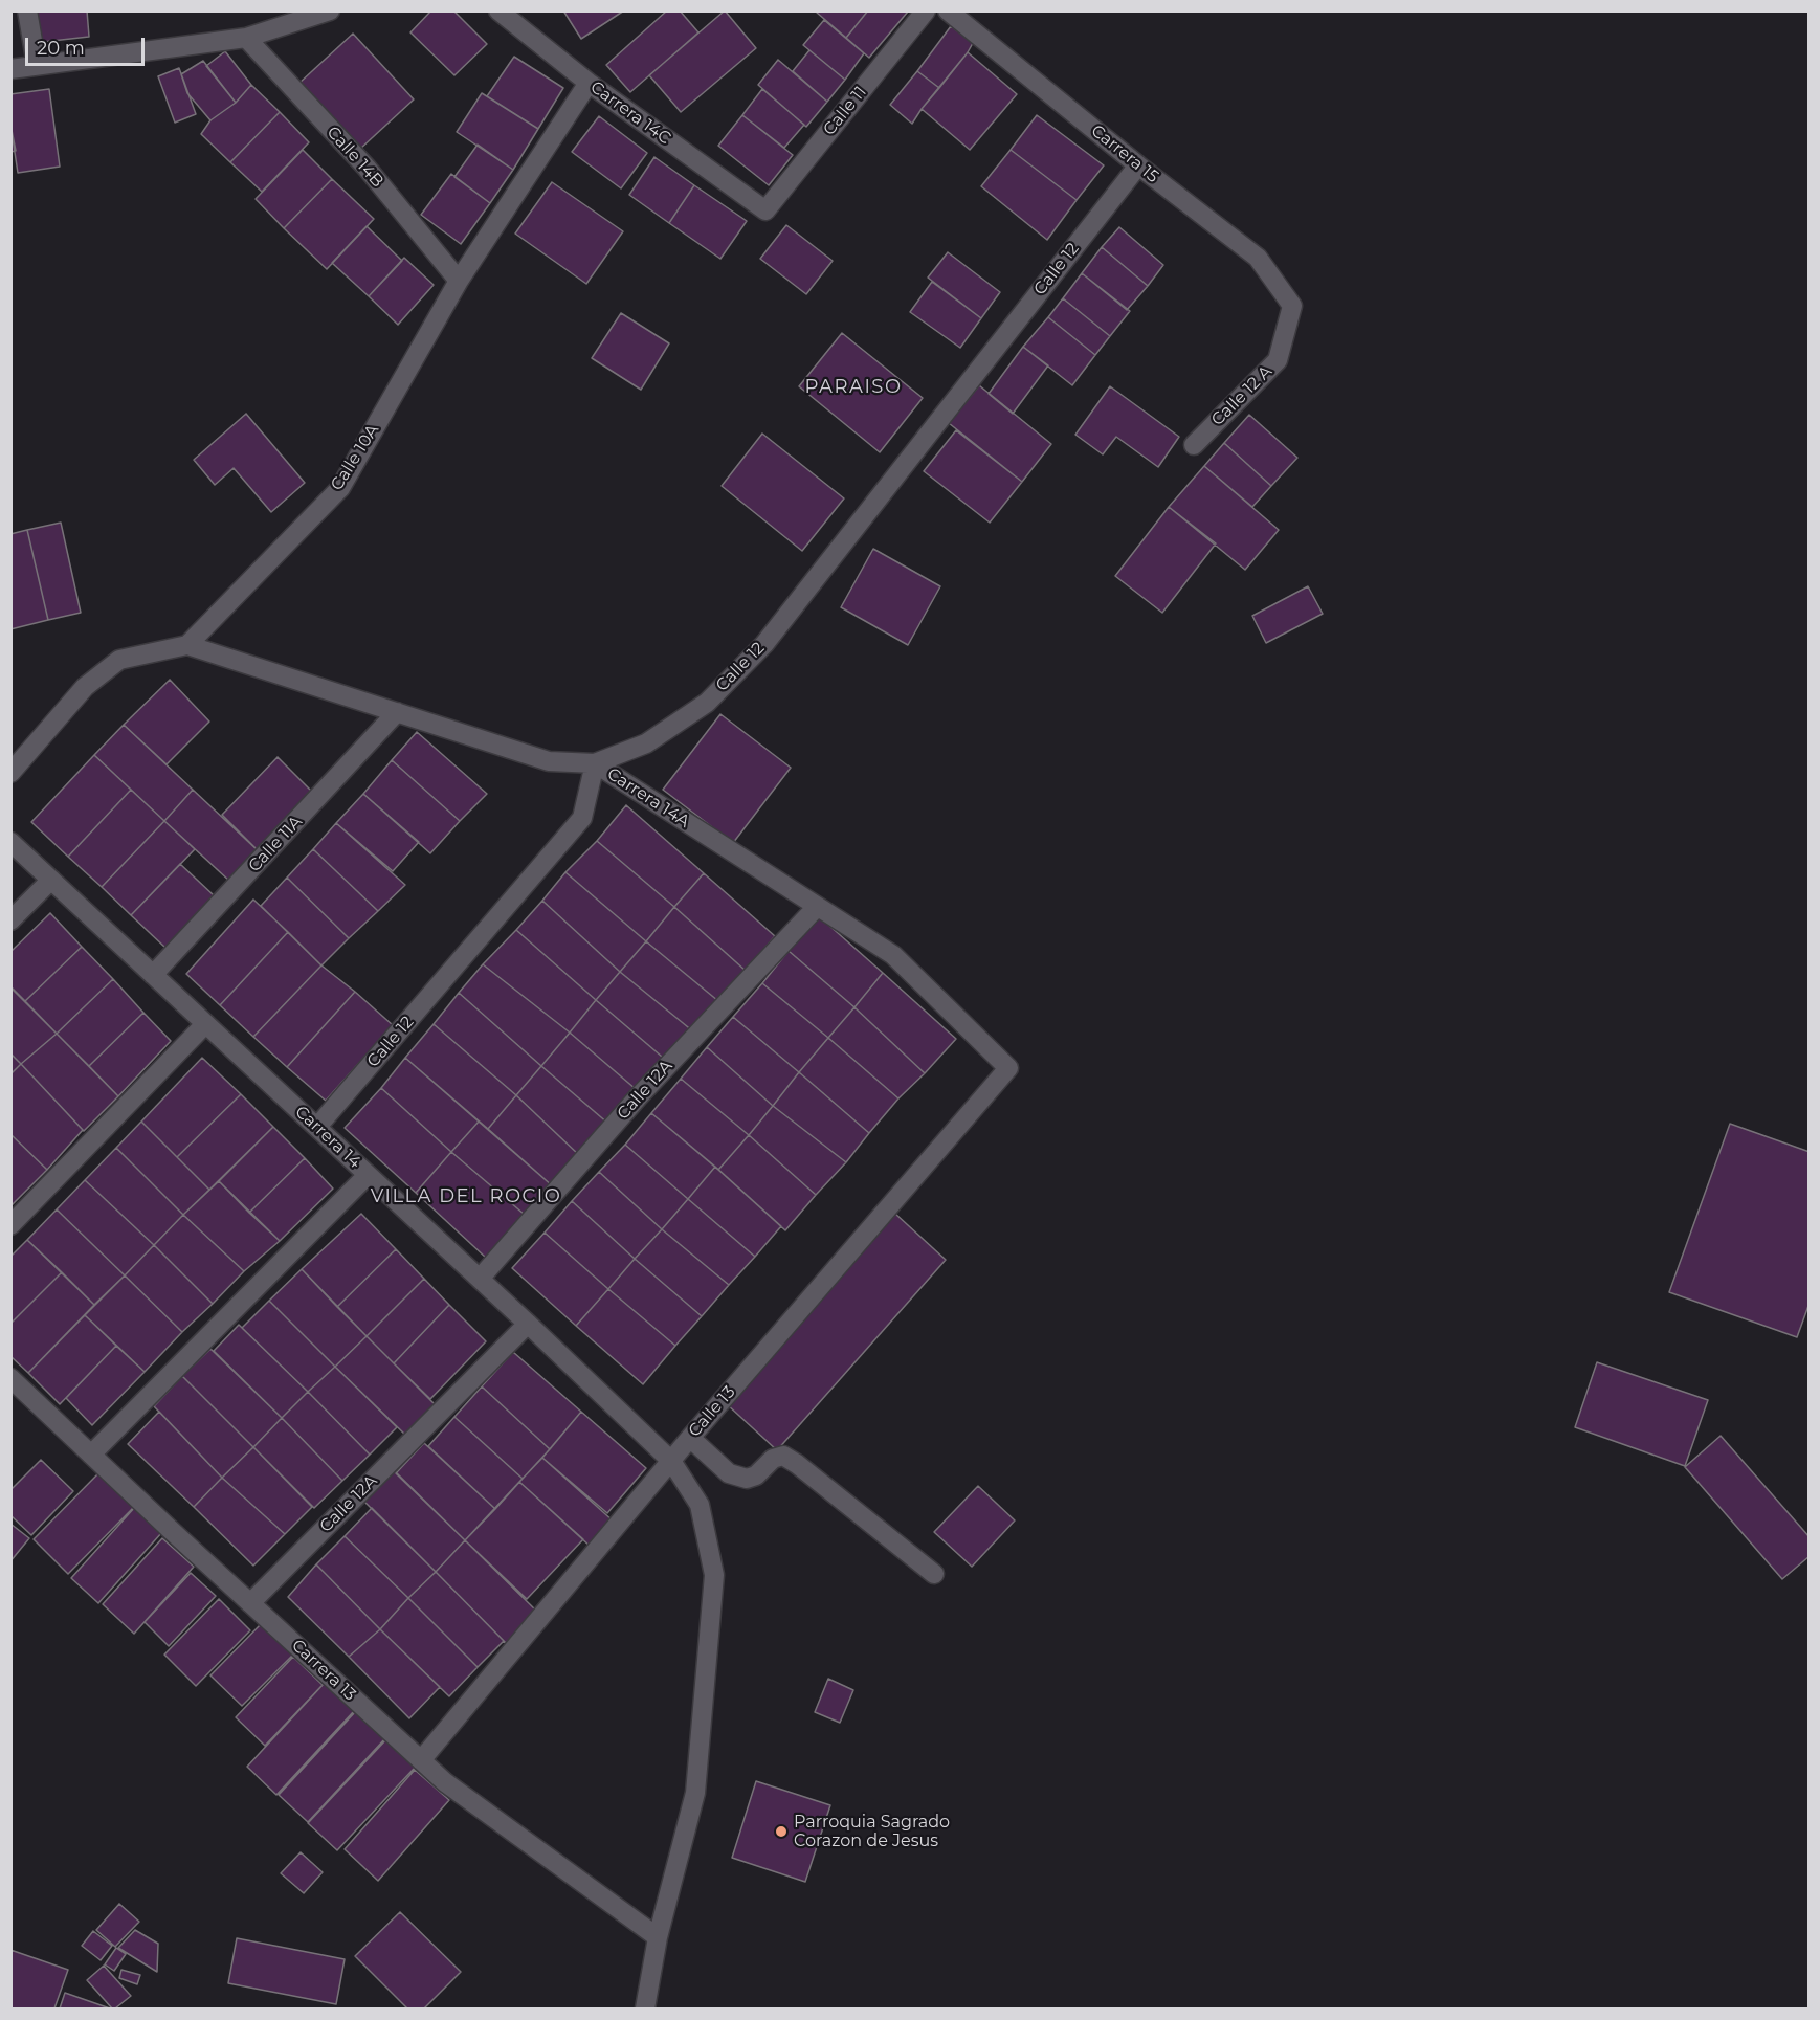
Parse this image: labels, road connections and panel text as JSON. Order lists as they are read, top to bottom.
{
  "streets": {
    "street": [
      "Calle 11",
      "Carrera 14C",
      "Carrera 15",
      "Calle 14B",
      "Calle 12",
      "Calle 12 A",
      "Calle 10A",
      "Carrera 14A",
      "Calle 11A",
      "Calle 12A",
      "Carrera 14",
      "Calle 13",
      "Carrera 13"
    ]
  },
  "crossings": [
    ["Calle 11", "Carrera 14C"],
    ["Carrera 14C", "Calle 10A"],
    ["Carrera 15", "Calle 12"],
    ["Carrera 15", "Calle 12 A"],
    ["Calle 14B", "Calle 10A"],
    ["Calle 12", "Carrera 14A"],
    ["Calle 12", "Carrera 14"],
    ["Calle 10A", "Carrera 14A"],
    ["Carrera 14A", "Calle 11A"],
    ["Carrera 14A", "Calle 12A"],
    ["Carrera 14A", "Calle 13"],
    ["Calle 11A", "Carrera 14"],
    ["Calle 12A", "Carrera 14"],
    ["Calle 12A", "Carrera 13"],
    ["Carrera 14", "Calle 13"],
    ["Carrera 14", "Carrera 13"],
    ["Calle 13", "Carrera 13"]
  ],
  "districts": ["PARAISO", "VILLA DEL ROCIO"],
  "places": ["Parroquia Sagrado Corazon de Jesus"],
  "scale_bar": "20 m"
}
